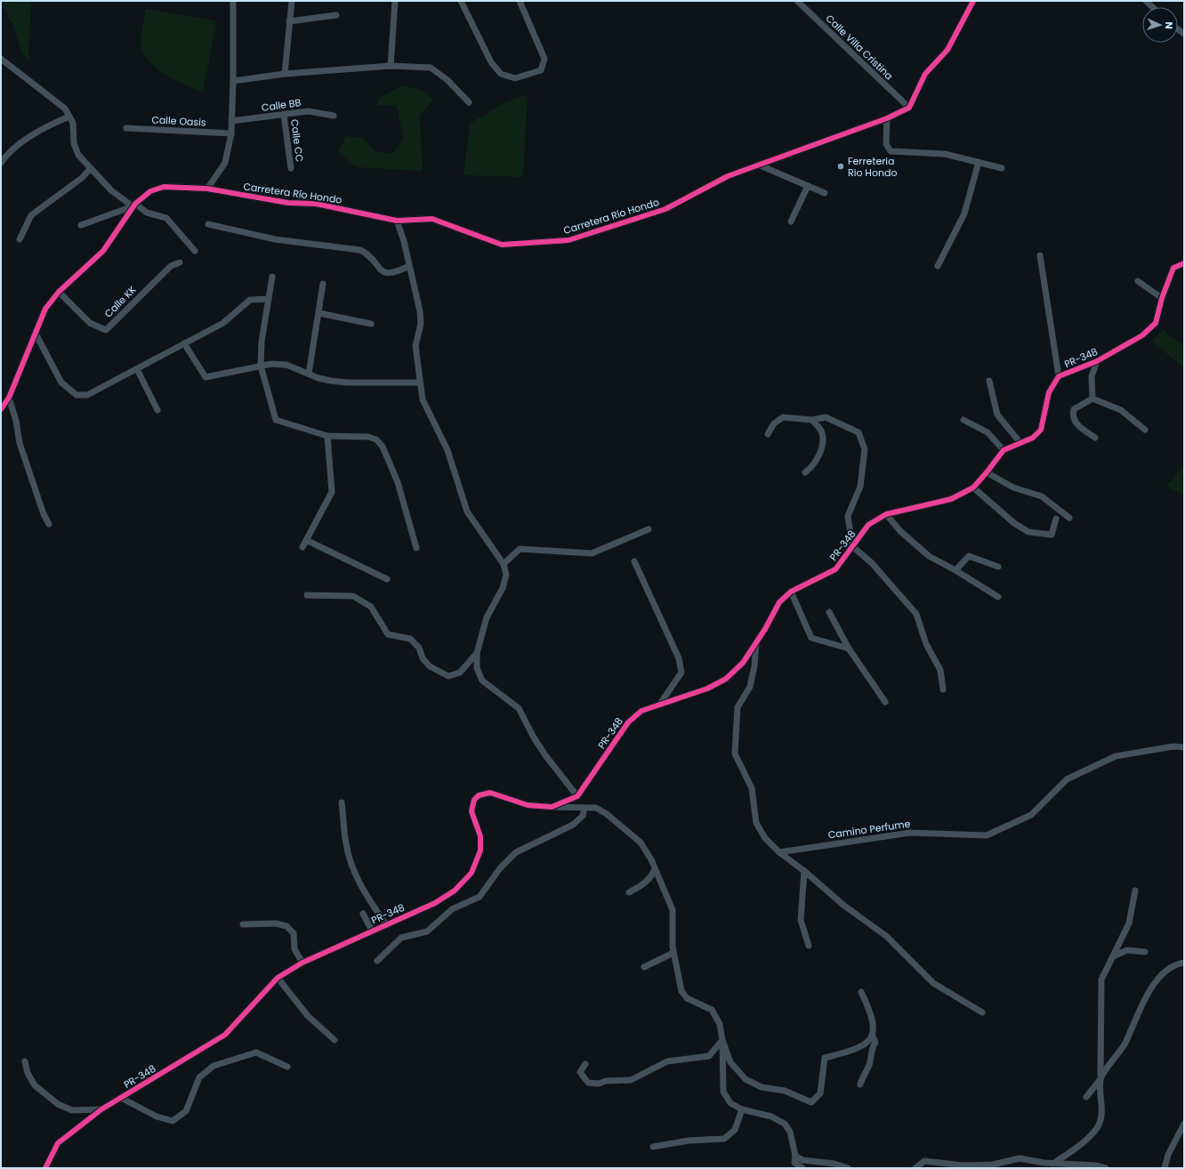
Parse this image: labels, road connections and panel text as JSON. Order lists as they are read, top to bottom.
{
  "streets": {
    "street": [
      "Calle Villa Cristina",
      "Calle BB",
      "Calle Oasis",
      "Calle CC",
      "Carretera Río Hondo",
      "Calle KK",
      "PR-348",
      "Camino Perfume"
    ]
  },
  "crossings": [
    ["Calle Villa Cristina", "Carretera Río Hondo"],
    ["Calle BB", "Calle CC"],
    ["Carretera Río Hondo", "Calle KK"]
  ],
  "places": ["Ferreteria Rio Hondo"],
  "north": "right"
}
